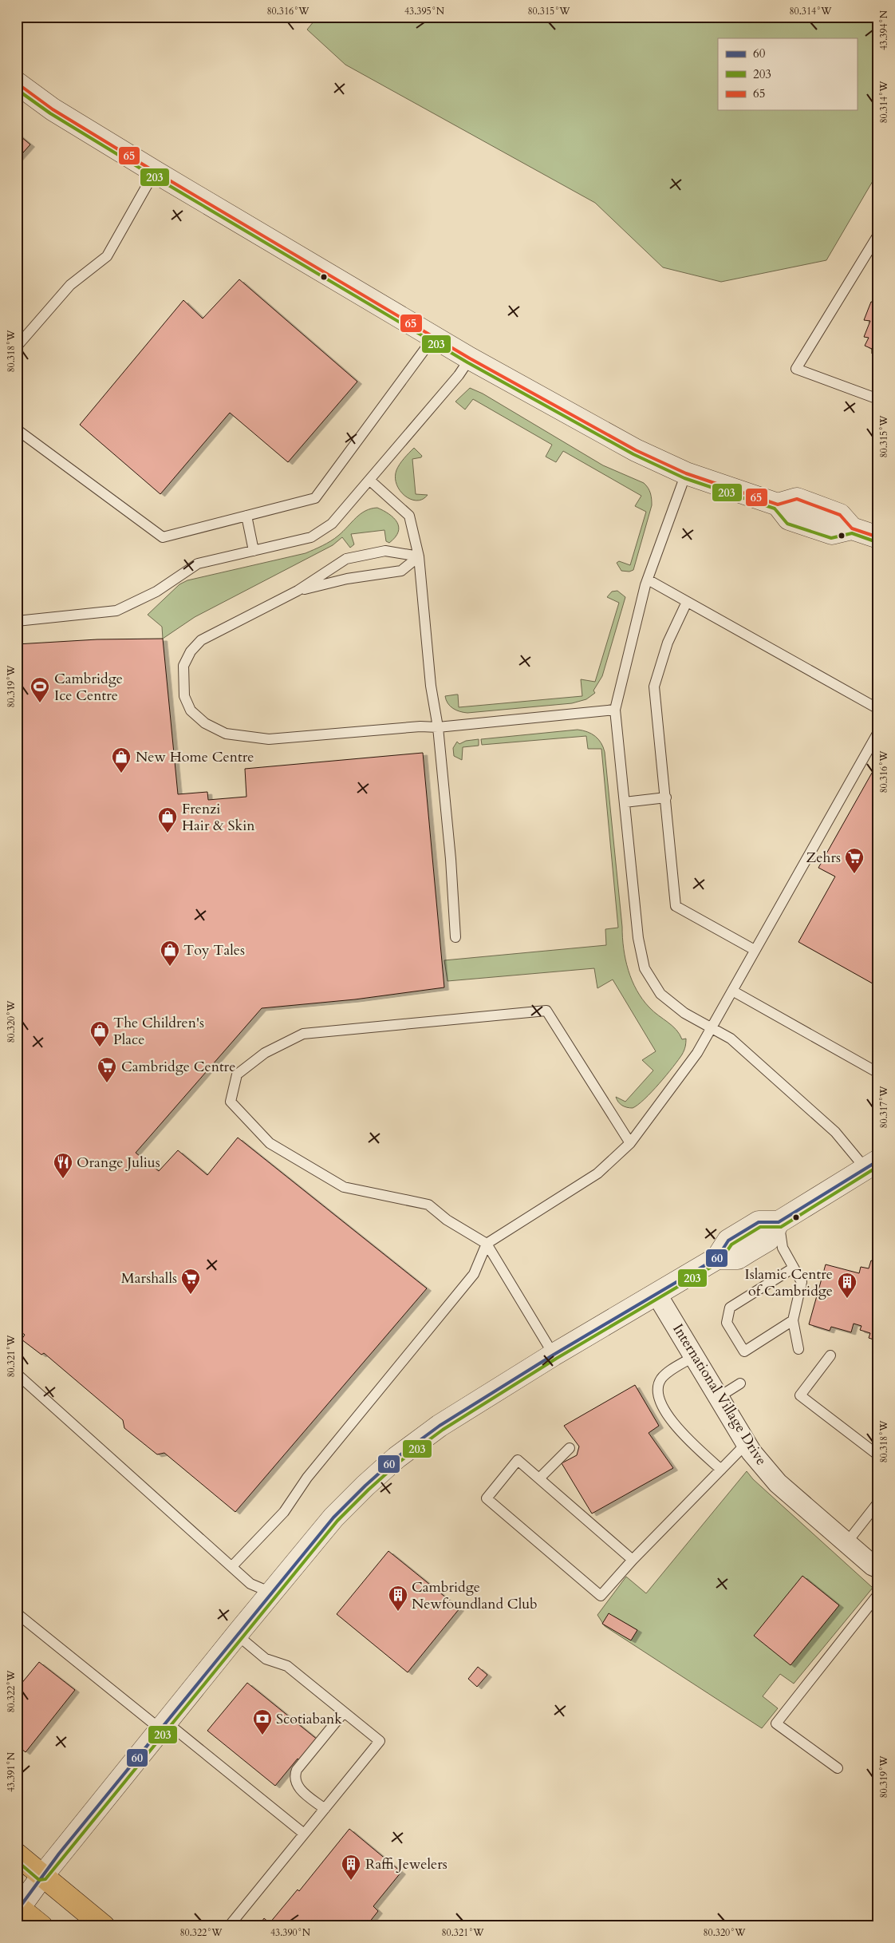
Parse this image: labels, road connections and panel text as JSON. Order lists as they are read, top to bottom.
{
  "streets": {
    "street": ["International Village Drive"]
  },
  "places": {
    "sports": ["Cambridge Ice Centre"],
    "shop": [
      "New Home Centre",
      "Frenzi Hair & Skin",
      "Toy Tales",
      "The Children's Place"
    ],
    "supermarket": ["Zehrs", "Cambridge Centre", "Marshalls"],
    "restaurant": ["Orange Julius"],
    "building": ["Islamic Centre of Cambridge", "Cambridge Newfoundland Club", "Raffi Jewelers"],
    "bank": ["Scotiabank"]
  },
  "lines": ["transit line 65", "transit line 203", "transit line 60"],
  "legend": ["60", "203", "65"],
  "coordinates": [
    "80.316°W",
    "43.395°N",
    "80.315°W",
    "80.314°W",
    "43.394°N",
    "80.318°W",
    "80.319°W",
    "80.320°W",
    "80.317°W",
    "80.321°W",
    "80.322°W",
    "43.391°N",
    "43.390°N"
  ]
}
